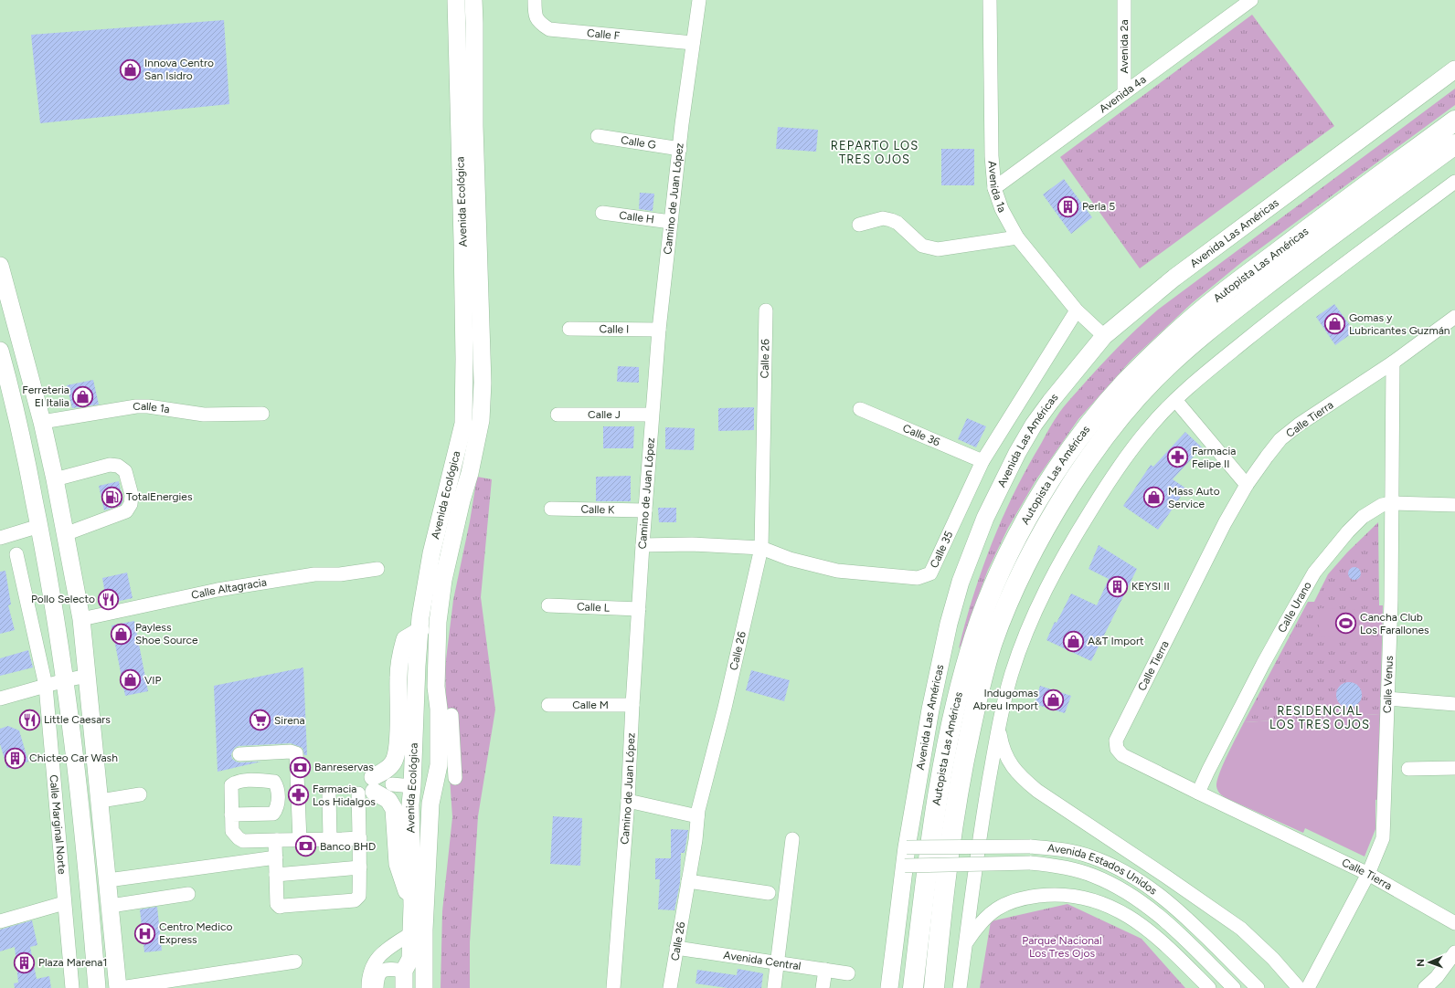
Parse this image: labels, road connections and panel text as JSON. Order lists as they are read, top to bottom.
{
  "streets": {
    "highway": ["Autopista Las Américas"],
    "main road": ["Avenida Ecológica", "Avenida Las Américas"],
    "street": [
      "Calle F",
      "Avenida 2a",
      "Avenida 4a",
      "Calle G",
      "Avenida 1a",
      "Camino de Juan López",
      "Calle H",
      "Calle I",
      "Calle 26",
      "Calle 1a",
      "Calle J",
      "Calle Tierra",
      "Calle 36",
      "Calle K",
      "Calle 35",
      "Calle Altagracia",
      "Calle L",
      "Calle Urano",
      "Calle Venus",
      "Calle M",
      "Calle Marginal Norte",
      "Avenida Estados Unidos",
      "Avenida Central"
    ]
  },
  "crossings": [
    ["Calle F", "Camino de Juan López"],
    ["Avenida 2a", "Avenida 4a"],
    ["Avenida 4a", "Avenida 1a"],
    ["Calle G", "Camino de Juan López"],
    ["Avenida 1a", "Avenida Las Américas"],
    ["Avenida 1a", "Calle 35"],
    ["Camino de Juan López", "Calle H"],
    ["Camino de Juan López", "Calle I"],
    ["Camino de Juan López", "Calle J"],
    ["Camino de Juan López", "Calle K"],
    ["Camino de Juan López", "Calle 35"],
    ["Camino de Juan López", "Calle L"],
    ["Camino de Juan López", "Calle M"],
    ["Avenida Las Américas", "Avenida Estados Unidos"],
    ["Calle 26", "Calle 35"],
    ["Calle 26", "Avenida Central"],
    ["Calle Tierra", "Calle Urano"],
    ["Calle Tierra", "Calle Venus"],
    ["Calle 36", "Calle 35"],
    ["Calle Urano", "Calle Venus"]
  ],
  "districts": ["REPARTO LOS TRES OJOS", "RESIDENCIAL LOS TRES OJOS"],
  "parks": ["Parque Nacional Los Tres Ojos"],
  "places": {
    "shop": [
      "Innova Centro San Isidro",
      "Gomas y Lubricantes Guzmán",
      "Ferreteria El Italia",
      "Mass Auto Service",
      "Payless Shoe Source",
      "A&T Import",
      "VIP",
      "Indugomas Abreu Import"
    ],
    "building": [
      "Perla 5",
      "KEYSI II",
      "Chicteo Car Wash",
      "Plaza Marena1"
    ],
    "pharmacy": ["Farmacia Felipe II", "Farmacia Los Hidalgos"],
    "fuel station": ["TotalEnergies"],
    "restaurant": ["Pollo Selecto", "Little Caesars"],
    "sports": ["Cancha Club Los Farallones"],
    "supermarket": ["Sirena"],
    "bank": ["Banreservas", "Banco BHD"],
    "hospital": ["Centro Medico Express"]
  },
  "north": "left"
}
